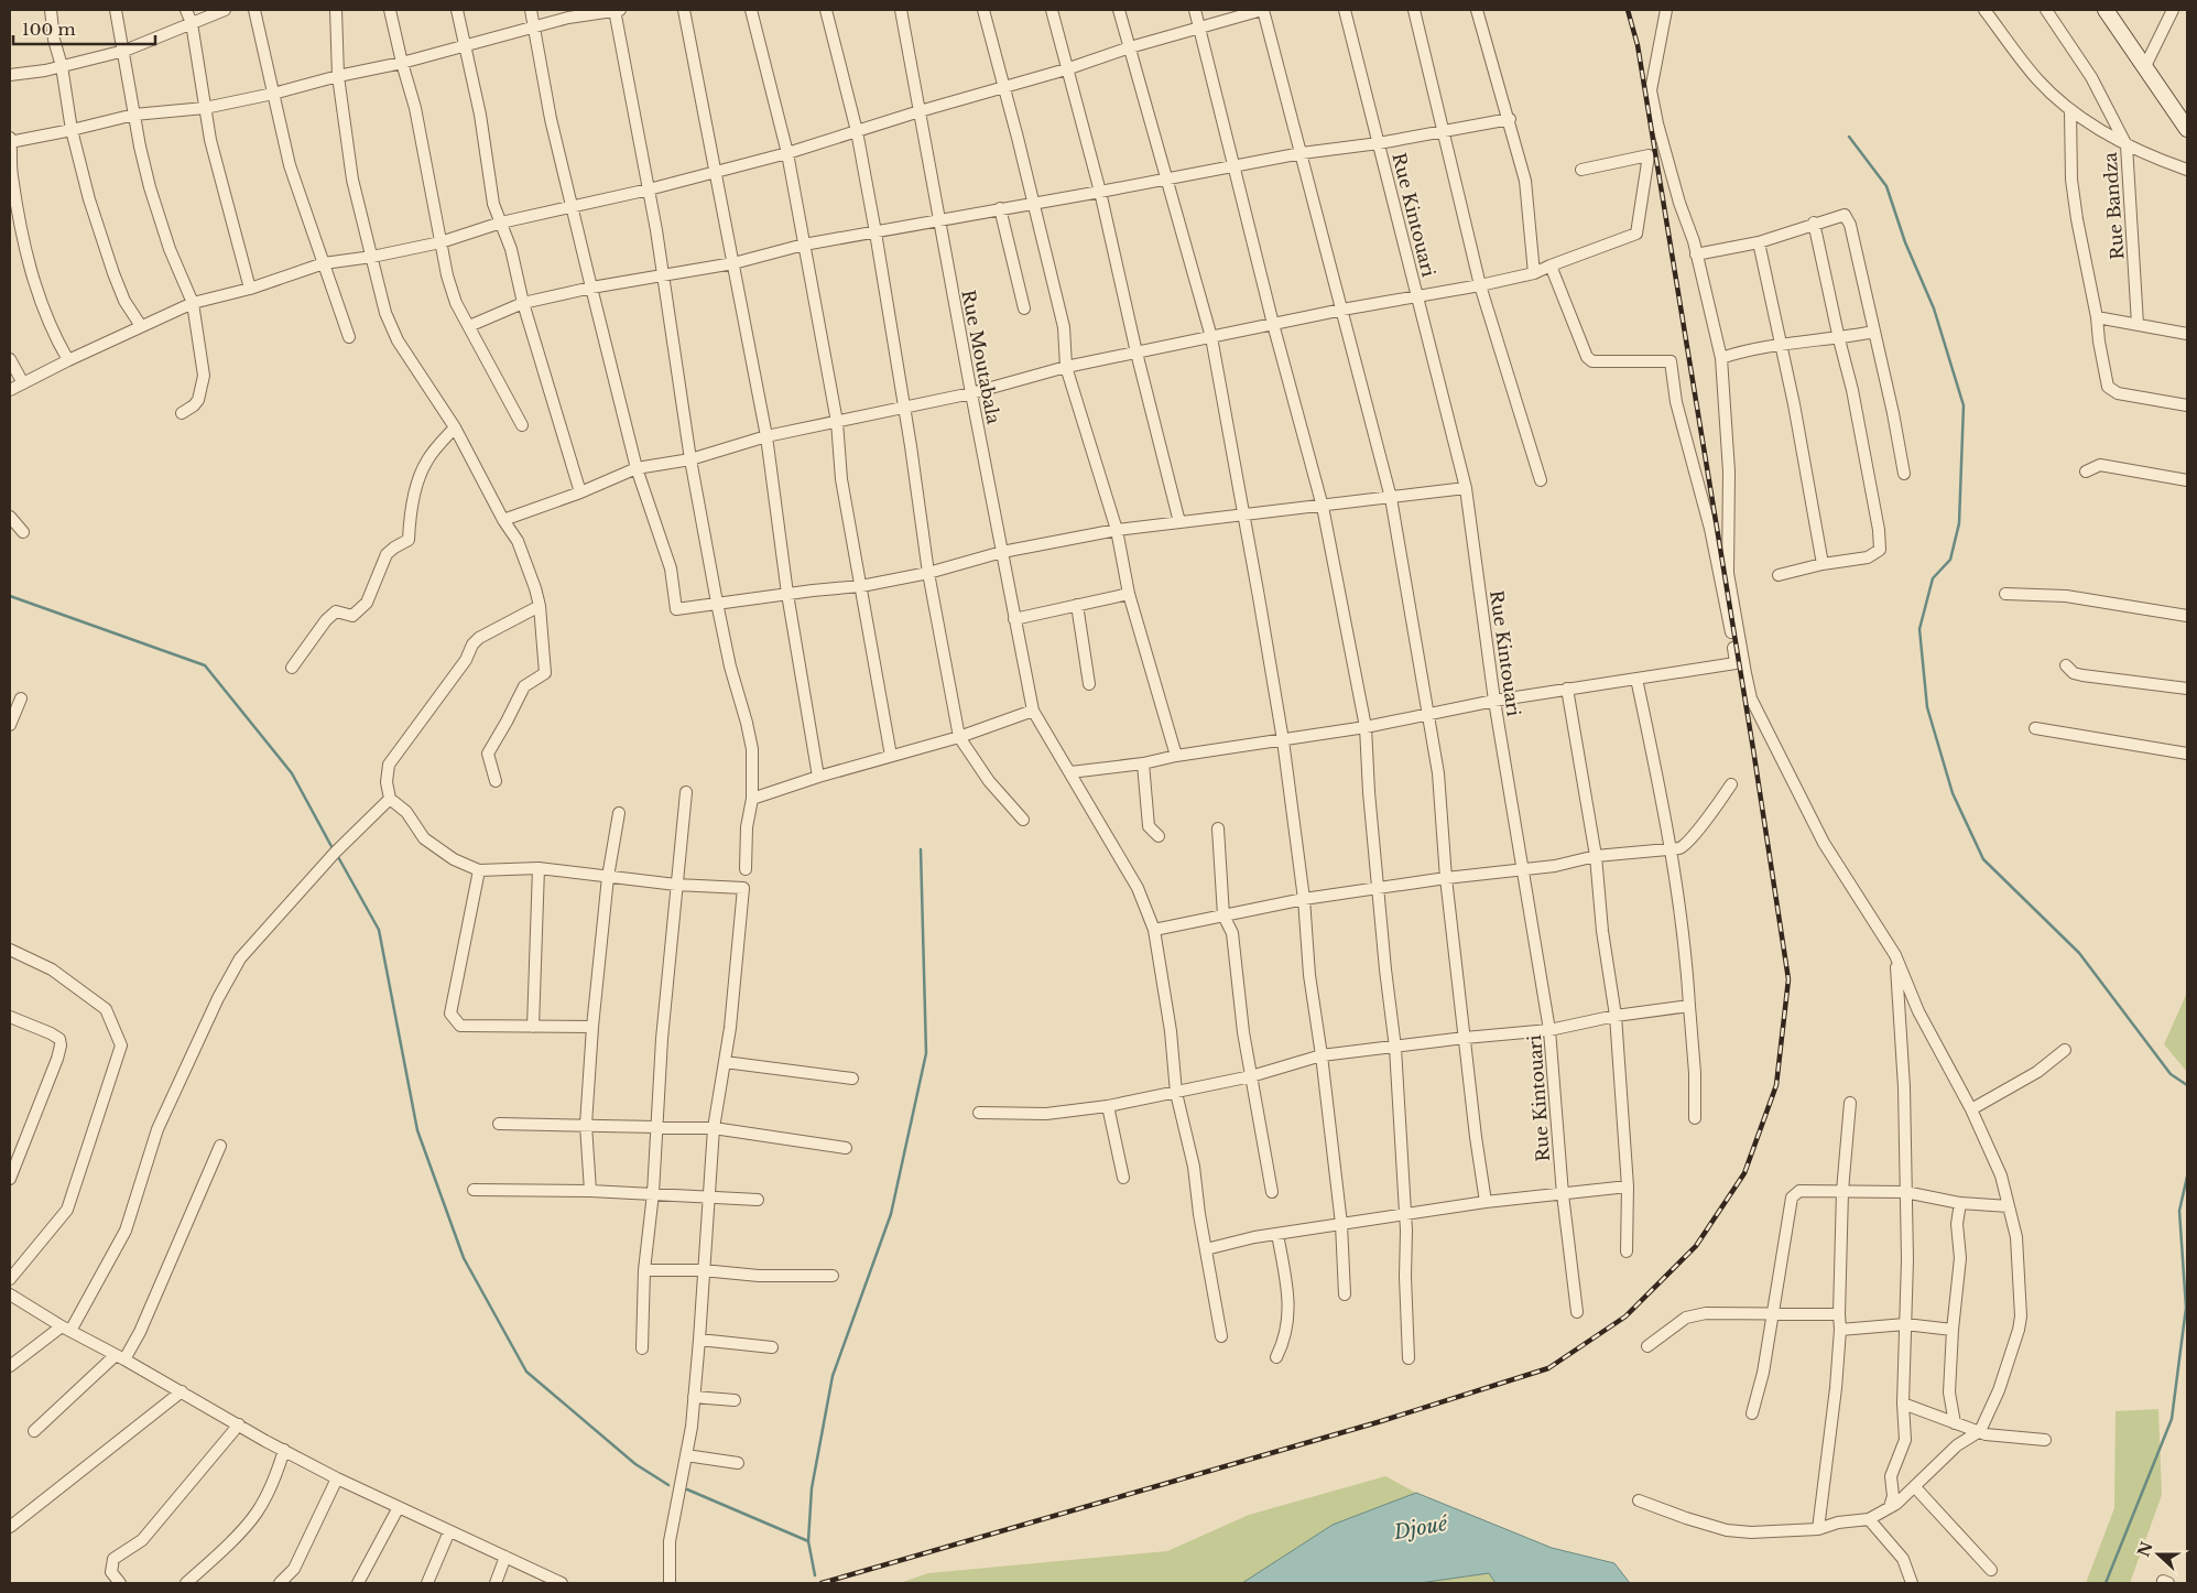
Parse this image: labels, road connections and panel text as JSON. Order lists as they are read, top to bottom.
{
  "streets": {
    "street": ["Rue Bandza", "Rue Kintouari", "Rue Moutabala"]
  },
  "water": ["Djoué"],
  "scale_bar": "100 m",
  "north": "left"
}
